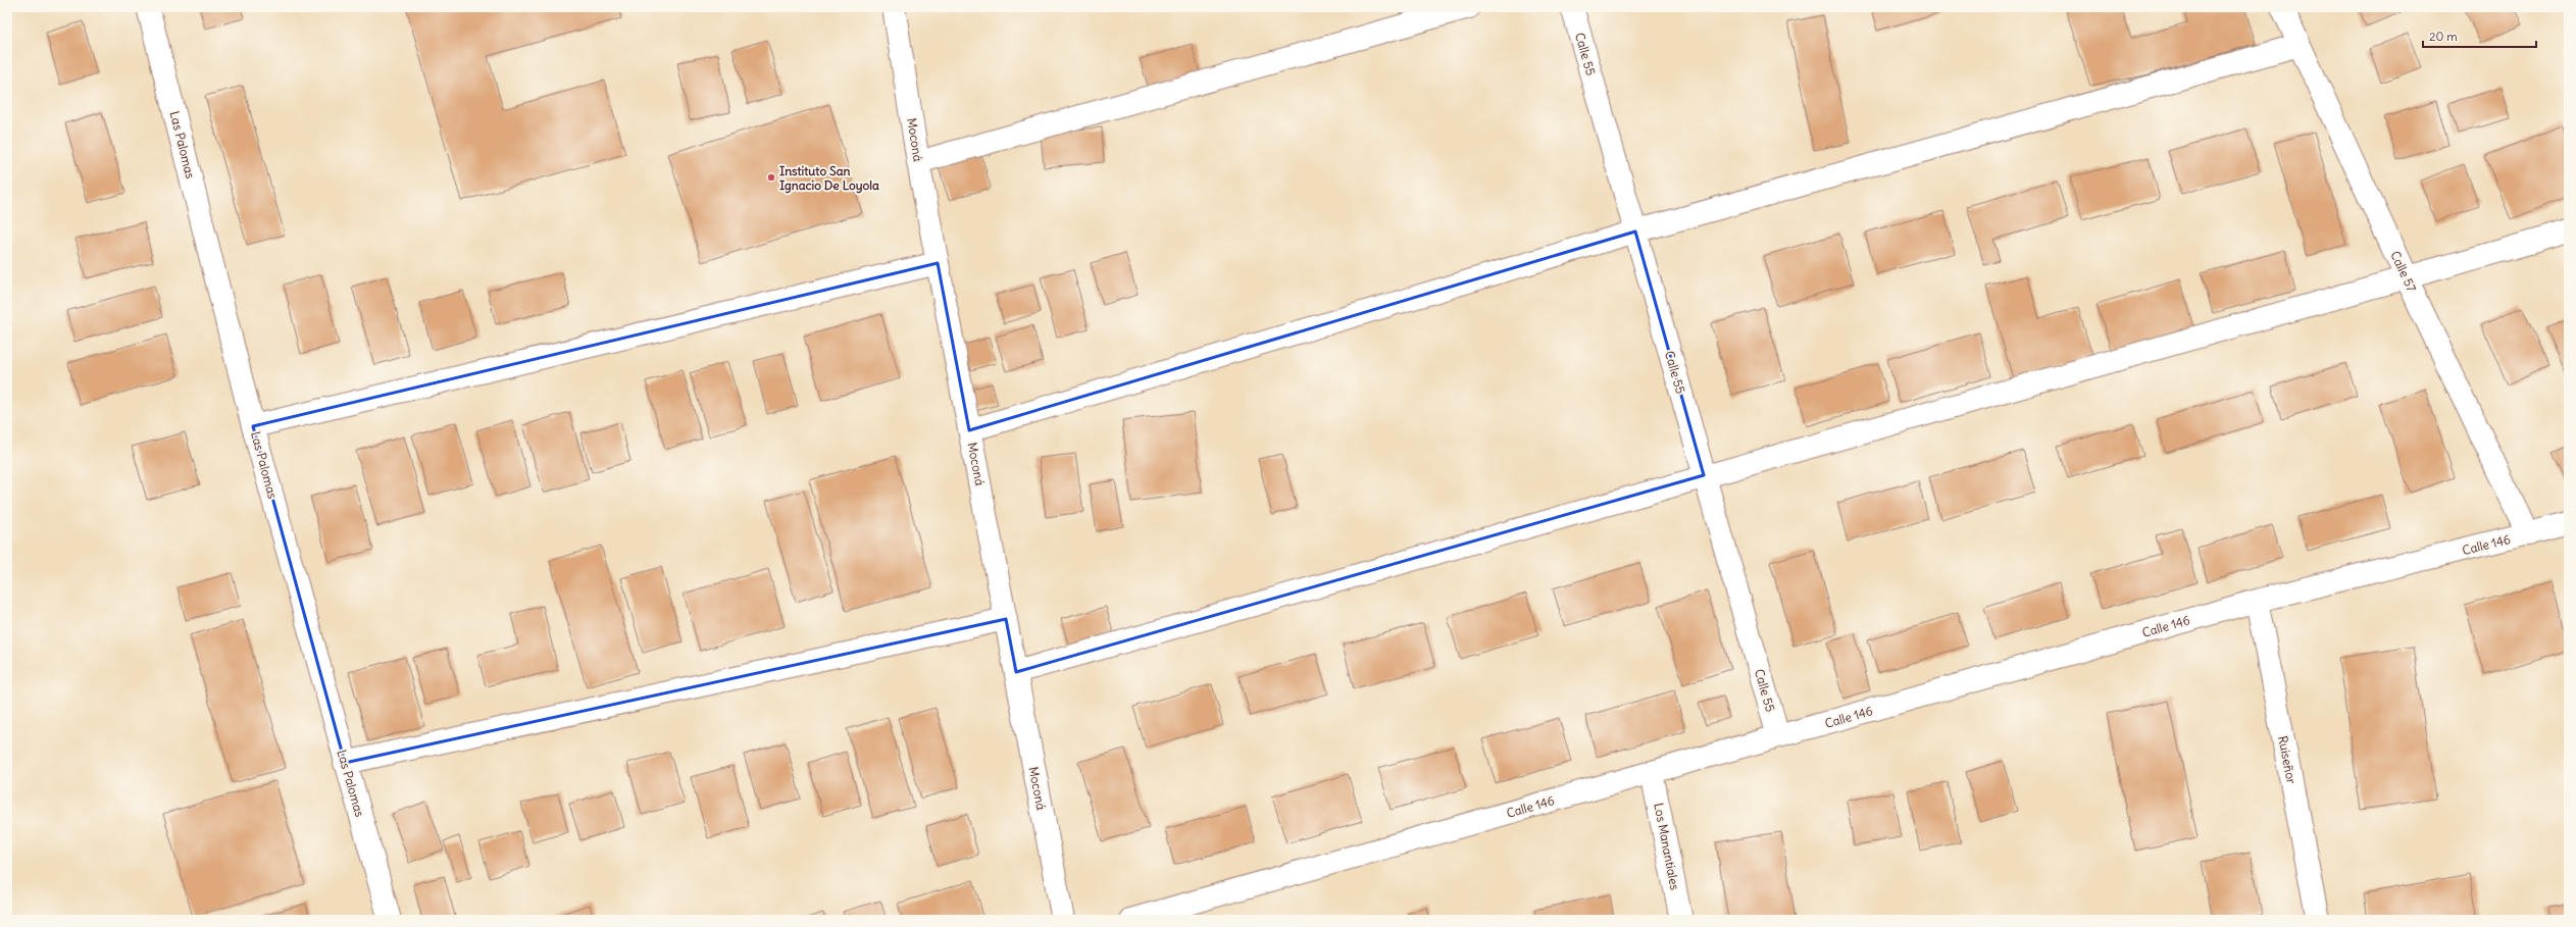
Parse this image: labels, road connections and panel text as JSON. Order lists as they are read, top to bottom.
{
  "streets": {
    "street": [
      "Calle 55",
      "Moconá",
      "Las Palomas",
      "Calle 57",
      "Calle 146",
      "Ruiseñor",
      "Los Manantiales"
    ]
  },
  "crossings": [
    ["Calle 55", "Calle 146"],
    ["Calle 57", "Calle 146"],
    ["Calle 146", "Ruiseñor"],
    ["Calle 146", "Los Manantiales"]
  ],
  "places": ["Instituto San Ignacio De Loyola"],
  "scale_bar": "20 m"
}
